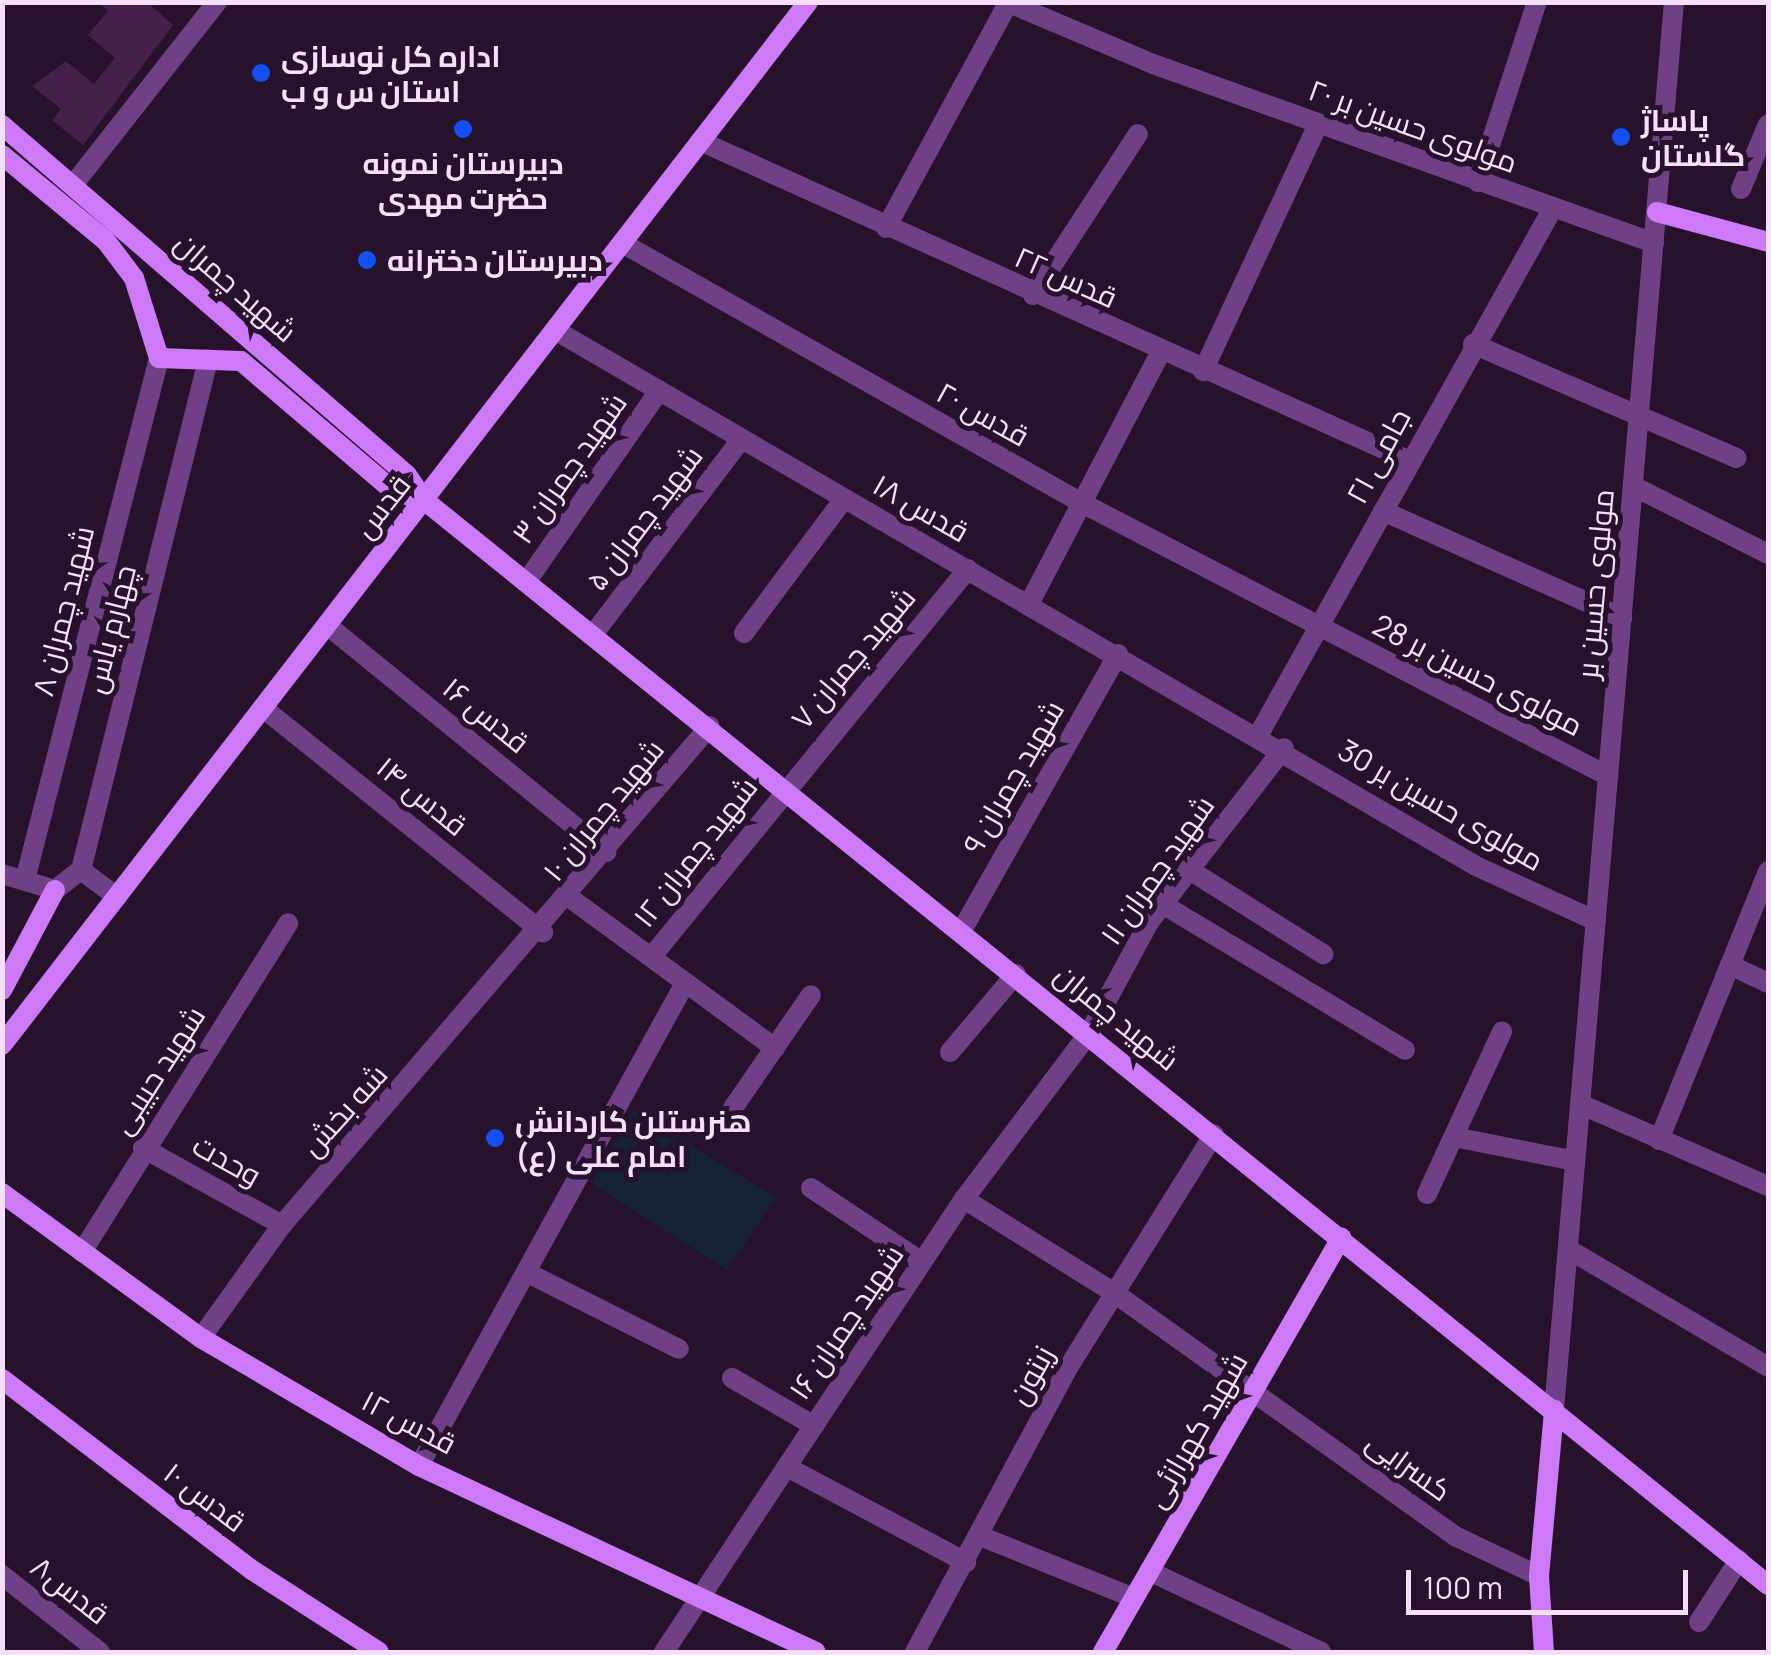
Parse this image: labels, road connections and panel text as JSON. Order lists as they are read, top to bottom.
{
  "streets": {
    "street": [
      "مولوی حسین بر ۲۰",
      "قدس ۲۲",
      "شهید چمران",
      "قدس ۲۰",
      "جامی ۲۱",
      "شهید چمران ۳",
      "قدس",
      "قدس ۱۸",
      "شهید چمران ۵",
      "مولوی حسین بر",
      "شهید چمران ۸",
      "چهارم یاس",
      "شهید چمران ۷",
      "مولوی حسین بر 28",
      "قدس ۱۶",
      "شهید چمران ۹",
      "قدس ۱۴",
      "مولوی حسین بر 30",
      "شهید چمران ۱۰",
      "شهید چمران ۱۲",
      "شهید چمران ۱۱",
      "شهید حبیبی",
      "شه بخش",
      "وحدت",
      "شهید چمران ۱۶",
      "زیتون",
      "قدس ۱۲",
      "شهید کهرازئی",
      "کسرایی",
      "قدس ۱۰",
      "قدس۸"
    ]
  },
  "crossings": [
    ["مولوی حسین بر ۲۰", "جامی ۲۱"],
    ["مولوی حسین بر ۲۰", "مولوی حسین بر"],
    ["قدس ۲۲", "جامی ۲۱"],
    ["قدس ۲۲", "قدس"],
    ["شهید چمران", "شهید چمران ۳"],
    ["شهید چمران", "قدس"],
    ["شهید چمران", "شهید چمران ۵"],
    ["شهید چمران", "مولوی حسین بر"],
    ["شهید چمران", "شهید چمران ۸"],
    ["شهید چمران", "چهارم یاس"],
    ["شهید چمران", "شهید چمران ۷"],
    ["شهید چمران", "شهید چمران ۹"],
    ["شهید چمران", "شهید چمران ۱۰"],
    ["شهید چمران", "شهید چمران ۱۲"],
    ["شهید چمران", "شهید چمران ۱۱"],
    ["شهید چمران", "شهید چمران ۱۶"],
    ["شهید چمران", "زیتون"],
    ["شهید چمران", "شهید کهرازئی"],
    ["قدس ۲۰", "جامی ۲۱"],
    ["قدس ۲۰", "قدس"],
    ["قدس ۲۰", "مولوی حسین بر 28"],
    ["جامی ۲۱", "قدس ۱۸"],
    ["جامی ۲۱", "مولوی حسین بر 28"],
    ["جامی ۲۱", "مولوی حسین بر 30"],
    ["شهید چمران ۳", "قدس ۱۸"],
    ["قدس", "قدس ۱۸"],
    ["قدس", "قدس ۱۶"],
    ["قدس", "قدس ۱۴"],
    ["قدس ۱۸", "شهید چمران ۵"],
    ["قدس ۱۸", "شهید چمران ۷"],
    ["قدس ۱۸", "شهید چمران ۹"],
    ["قدس ۱۸", "مولوی حسین بر 30"],
    ["مولوی حسین بر", "مولوی حسین بر 28"],
    ["مولوی حسین بر", "مولوی حسین بر 30"],
    ["شهید چمران ۷", "شهید چمران ۱۲"],
    ["قدس ۱۶", "شهید چمران ۱۰"],
    ["قدس ۱۴", "شهید چمران ۱۰"],
    ["قدس ۱۴", "شه بخش"],
    ["مولوی حسین بر 30", "شهید چمران ۱۱"],
    ["شهید چمران ۱۰", "شه بخش"],
    ["شهید چمران ۱۱", "شهید چمران ۱۶"],
    ["شهید حبیبی", "وحدت"],
    ["شهید حبیبی", "قدس ۱۲"],
    ["شه بخش", "وحدت"],
    ["شه بخش", "قدس ۱۲"],
    ["شهید چمران ۱۶", "قدس ۱۲"],
    ["شهید چمران ۱۶", "کسرایی"],
    ["زیتون", "کسرایی"],
    ["شهید کهرازئی", "کسرایی"]
  ],
  "places": [
    "اداره کل نوسازی استان س و ب",
    "دبیرستان نمونه حضرت مهدی",
    "پاساژ گلستان",
    "دبیرستان دخترانه",
    "هنرستلن کاردانش امام علی (ع)"
  ],
  "scale_bar": "100 m"
}
